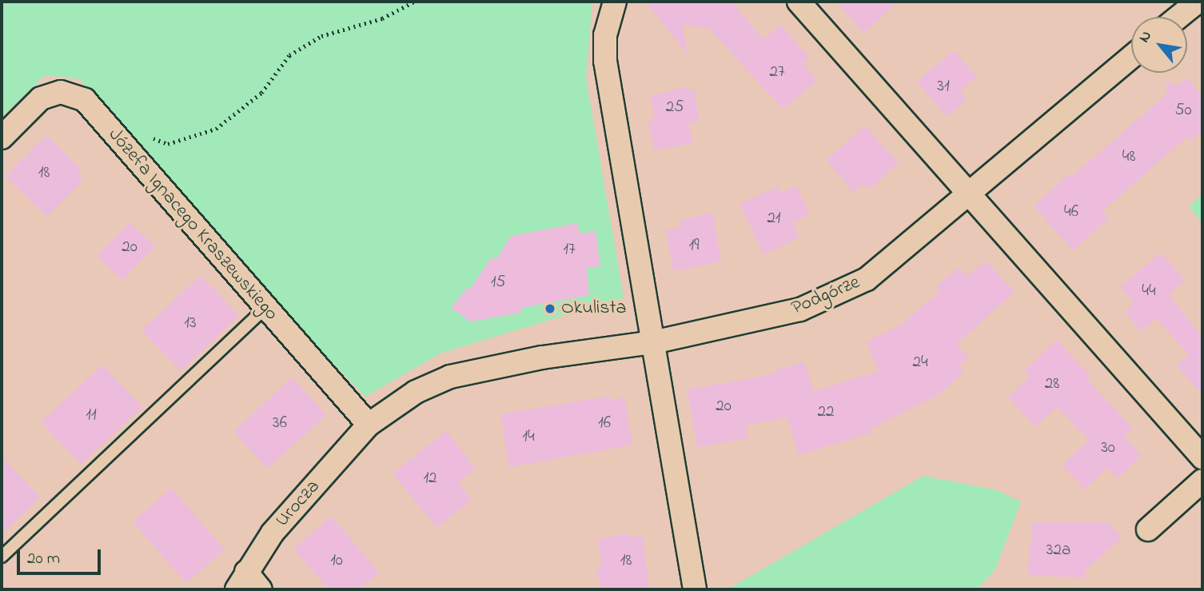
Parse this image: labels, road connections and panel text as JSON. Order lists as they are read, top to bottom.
{
  "streets": {
    "street": ["Józefa Ignacego Kraszewskiego", "Podgórze", "Urocza"]
  },
  "crossings": [
    ["Józefa Ignacego Kraszewskiego", "Podgórze"],
    ["Józefa Ignacego Kraszewskiego", "Urocza"],
    ["Podgórze", "Urocza"]
  ],
  "places": ["Okulista"],
  "house_numbers": [
    "27",
    "31",
    "25",
    "50",
    "48",
    "18",
    "46",
    "21",
    "19",
    "20",
    "17",
    "15",
    "44",
    "13",
    "24",
    "28",
    "20",
    "22",
    "11",
    "36",
    "16",
    "14",
    "30",
    "12",
    "32a",
    "10",
    "18"
  ],
  "scale_bar": "20 m",
  "north": "top left"
}
